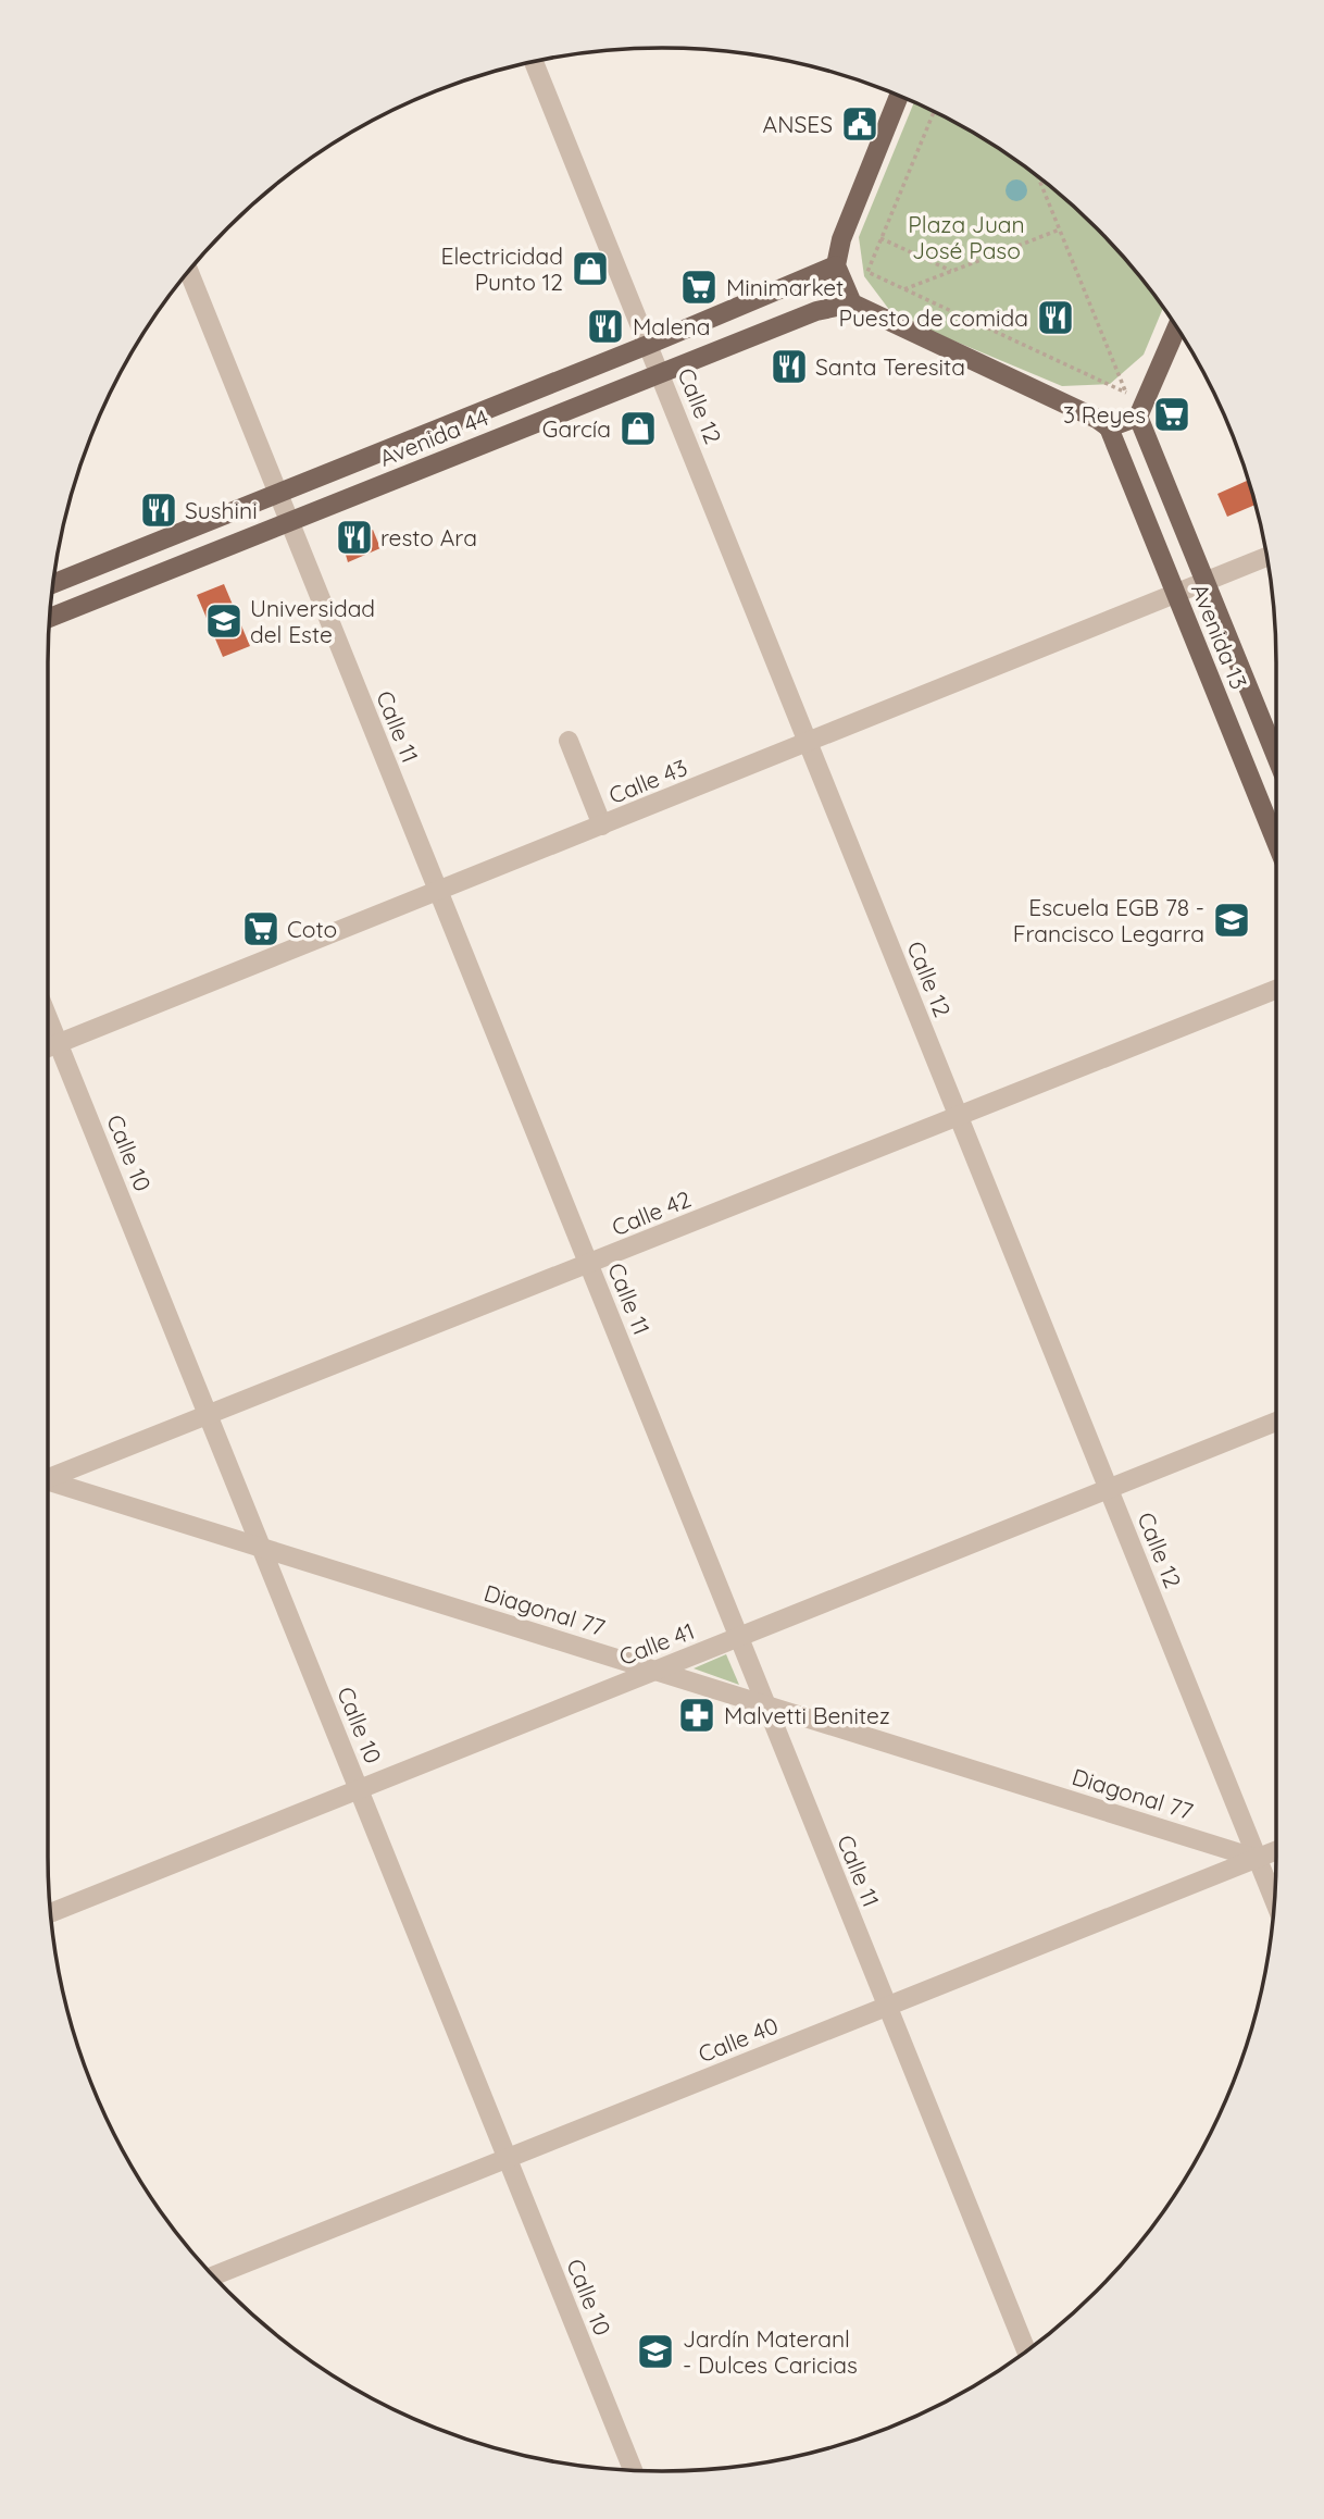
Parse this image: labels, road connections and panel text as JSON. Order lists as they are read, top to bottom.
{
  "streets": {
    "main road": ["Avenida 44", "Avenida 13"],
    "street": [
      "Calle 12",
      "Calle 11",
      "Calle 43",
      "Calle 10",
      "Calle 42",
      "Diagonal 77",
      "Calle 41",
      "Calle 40"
    ]
  },
  "crossings": [
    ["Calle 12", "Avenida 44"],
    ["Calle 12", "Calle 43"],
    ["Calle 12", "Calle 42"],
    ["Calle 12", "Diagonal 77"],
    ["Calle 12", "Calle 41"],
    ["Calle 12", "Calle 40"],
    ["Avenida 44", "Calle 11"],
    ["Avenida 13", "Calle 43"],
    ["Calle 11", "Calle 43"],
    ["Calle 11", "Calle 42"],
    ["Calle 11", "Diagonal 77"],
    ["Calle 11", "Calle 41"],
    ["Calle 11", "Calle 40"],
    ["Calle 43", "Calle 10"],
    ["Calle 10", "Calle 42"],
    ["Calle 10", "Diagonal 77"],
    ["Calle 10", "Calle 41"],
    ["Calle 10", "Calle 40"],
    ["Diagonal 77", "Calle 41"],
    ["Diagonal 77", "Calle 40"]
  ],
  "parks": ["Plaza Juan José Paso"],
  "places": {
    "public building": ["ANSES"],
    "shop": ["Electricidad Punto 12", "García"],
    "supermarket": ["Minimarket", "3 Reyes", "Coto"],
    "restaurant": [
      "Puesto de comida",
      "Malena",
      "Santa Teresita",
      "Sushini",
      "resto Ara"
    ],
    "school or university": ["Universidad del Este", "Escuela EGB 78 - Francisco Legarra", "Jardín Materanl - Dulces Caricias"],
    "pharmacy": ["Malvetti Benitez"]
  }
}
